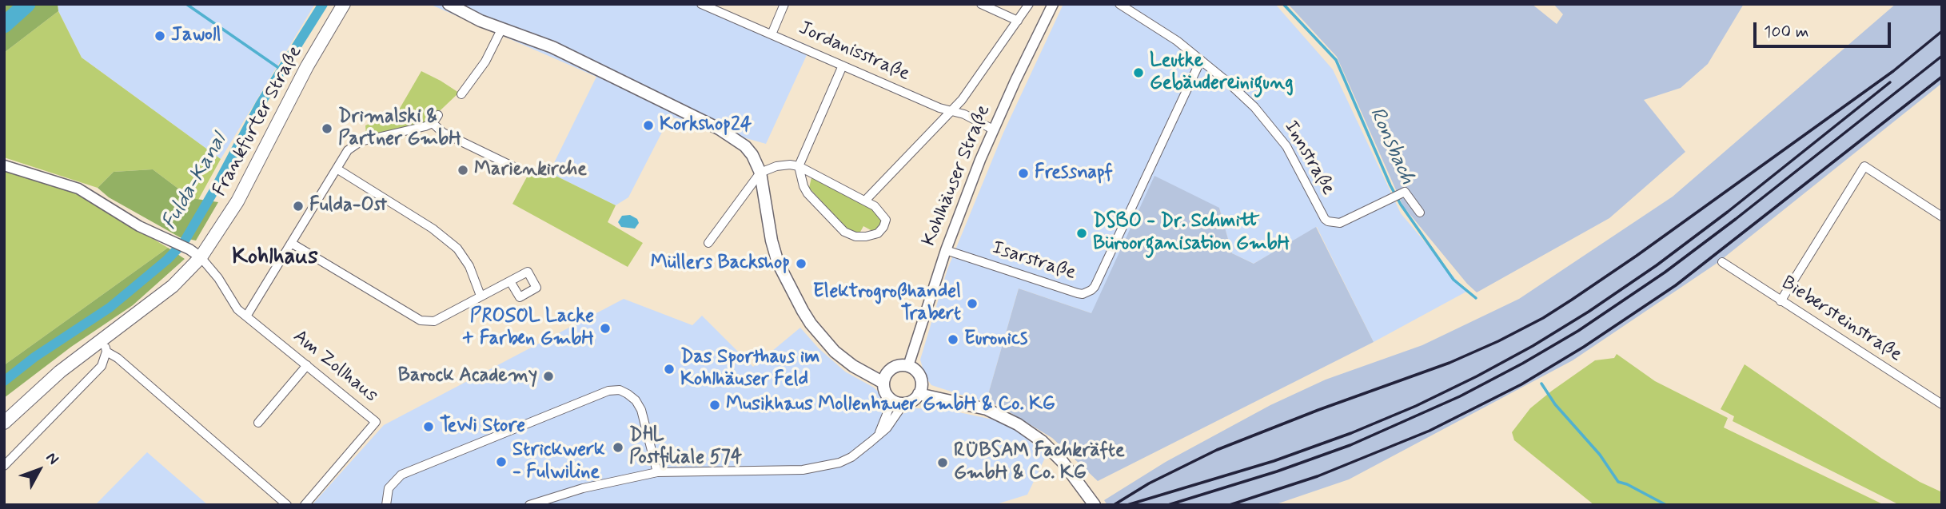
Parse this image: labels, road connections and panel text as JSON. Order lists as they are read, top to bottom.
{
  "streets": {
    "main road": ["Frankfurter Straße"],
    "street": [
      "Jordanisstraße",
      "Innstraße",
      "Kohlhäuser Straße",
      "Isarstraße",
      "Biebersteinstraße",
      "Am Zollhaus"
    ]
  },
  "crossings": [
    ["Jordanisstraße", "Kohlhäuser Straße"],
    ["Frankfurter Straße", "Am Zollhaus"],
    ["Innstraße", "Isarstraße"],
    ["Kohlhäuser Straße", "Isarstraße"]
  ],
  "districts": ["Kohlhaus"],
  "water": ["Ronsbach", "Fulda-Kanal"],
  "places": [
    "Jawoll",
    "Leutke Gebäudereinigung",
    "Korkshop24",
    "Drimalski & Partner GmbH",
    "Marienkirche",
    "Fressnapf",
    "Fulda-Ost",
    "DSBO - Dr. Schmitt Büroorganisation GmbH",
    "Müllers Backshop",
    "Elektrogroßhandel Trabert",
    "PROSOL Lacke + Farben GmbH",
    "Euronics",
    "Das Sporthaus im Kohlhäuser Feld",
    "Barock Academy",
    "Musikhaus Mollenhauer GmbH & Co. KG",
    "TeWi Store",
    "DHL Postfiliale 574",
    "Strickwerk - Fulwiline",
    "RÜBSAM Fachkräfte GmbH & Co. KG"
  ],
  "scale_bar": "100 m",
  "north": "top right"
}
